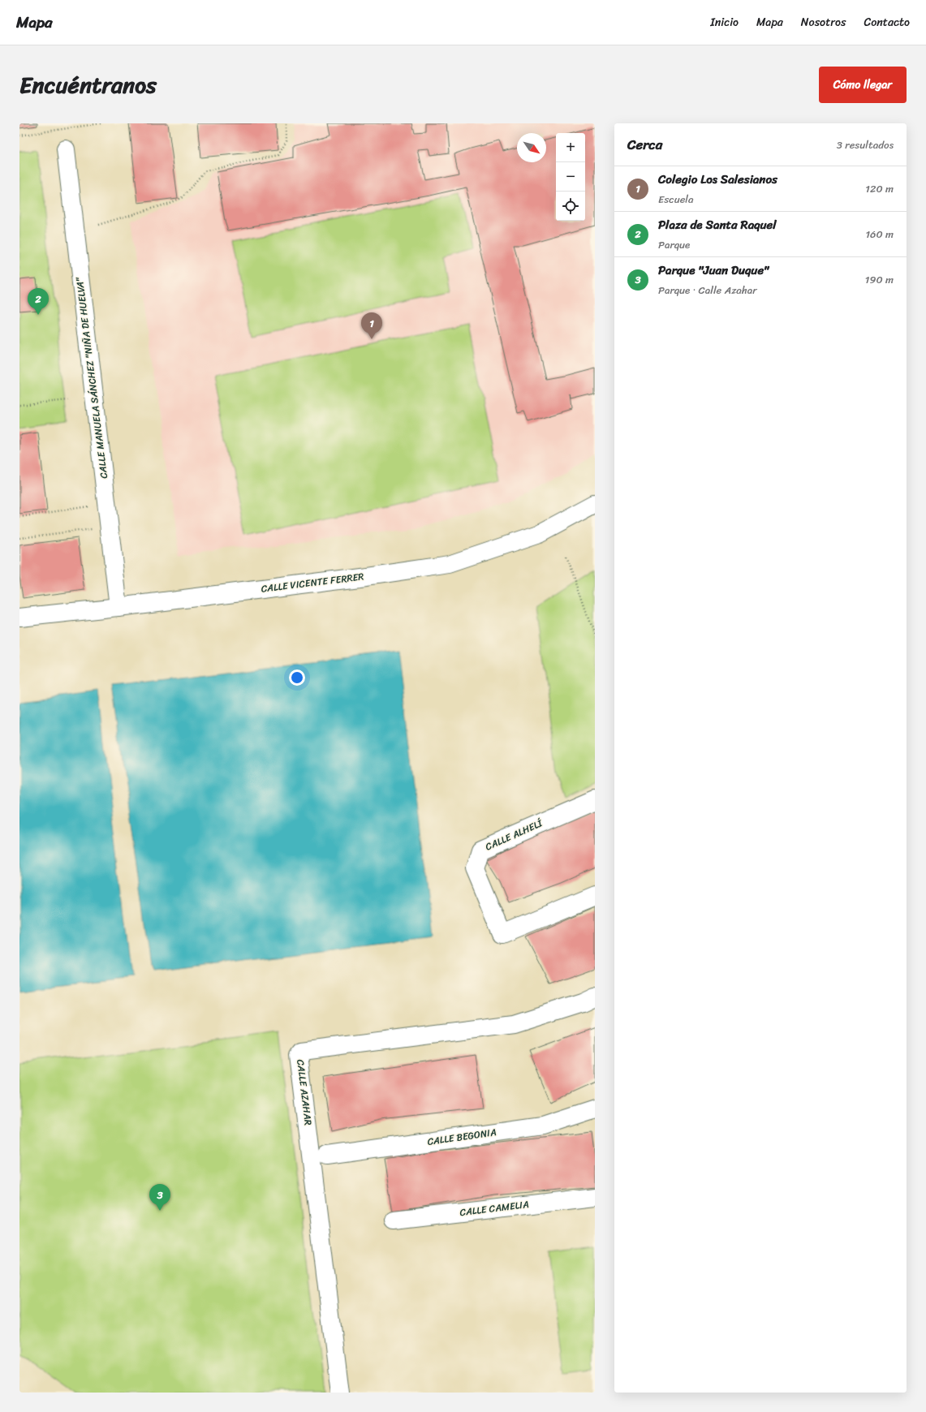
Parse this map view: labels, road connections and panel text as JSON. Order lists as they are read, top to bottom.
{
  "streets": {
    "street": [
      "CALLE MANUELA SÁNCHEZ \"NIÑA DE HUELVA\"",
      "CALLE VICENTE FERRER",
      "CALLE ALHELÍ",
      "CALLE AZAHAR",
      "CALLE BEGONIA",
      "CALLE CAMELIA"
    ]
  },
  "crossings": [
    ["CALLE MANUELA SÁNCHEZ \"NIÑA DE HUELVA\"", "CALLE VICENTE FERRER"]
  ],
  "north": "bottom right",
  "page": {
    "header": "Mapa",
    "nav": [
      "Inicio",
      "Mapa",
      "Nosotros",
      "Contacto"
    ],
    "title": "Encuéntranos",
    "buttons": "Cómo llegar",
    "heading": ["Cerca", "3 resultados"],
    "map_buttons": ["+", "−"],
    "list": [
      {
        "mark": "1",
        "name": "Colegio Los Salesianos",
        "note": "Escuela",
        "value": "120 m"
      },
      {
        "mark": "2",
        "name": "Plaza de Santa Raquel",
        "note": "Parque",
        "value": "160 m"
      },
      {
        "mark": "3",
        "name": "Parque \"Juan Duque\"",
        "note": "Parque · Calle Azahar",
        "value": "190 m"
      }
    ],
    "pins": ["2", "1", "3"]
  }
}
